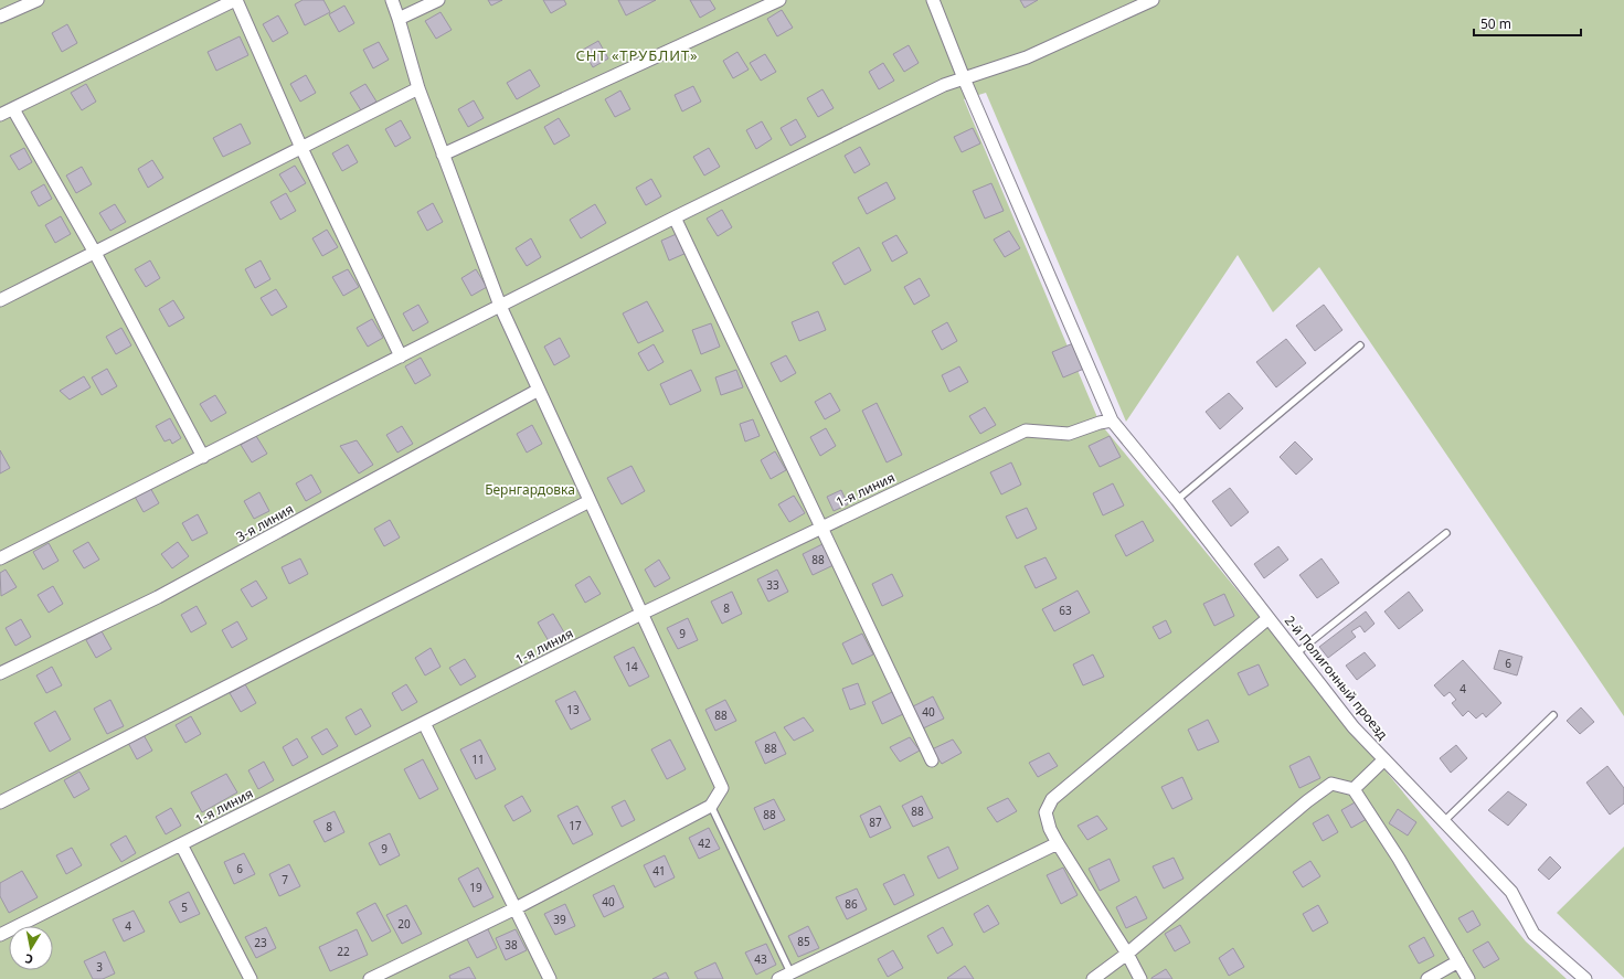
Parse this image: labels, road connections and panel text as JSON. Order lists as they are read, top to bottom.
{
  "streets": {
    "street": ["1-я линия", "3-я линия", "2-й Полигонный проезд"]
  },
  "crossings": [
    ["1-я линия", "2-й Полигонный проезд"]
  ],
  "districts": ["СНТ «ТРУБЛИТ»"],
  "parks": ["Бернгардовка"],
  "house_numbers": [
    "88",
    "33",
    "8",
    "63",
    "9",
    "6",
    "14",
    "4",
    "13",
    "40",
    "88",
    "88",
    "11",
    "88",
    "88",
    "87",
    "17",
    "8",
    "42",
    "9",
    "6",
    "41",
    "7",
    "19",
    "40",
    "86",
    "5",
    "39",
    "20",
    "4",
    "85",
    "23",
    "38",
    "22",
    "43",
    "3"
  ],
  "scale_bar": "50 m",
  "north": "bottom"
}
